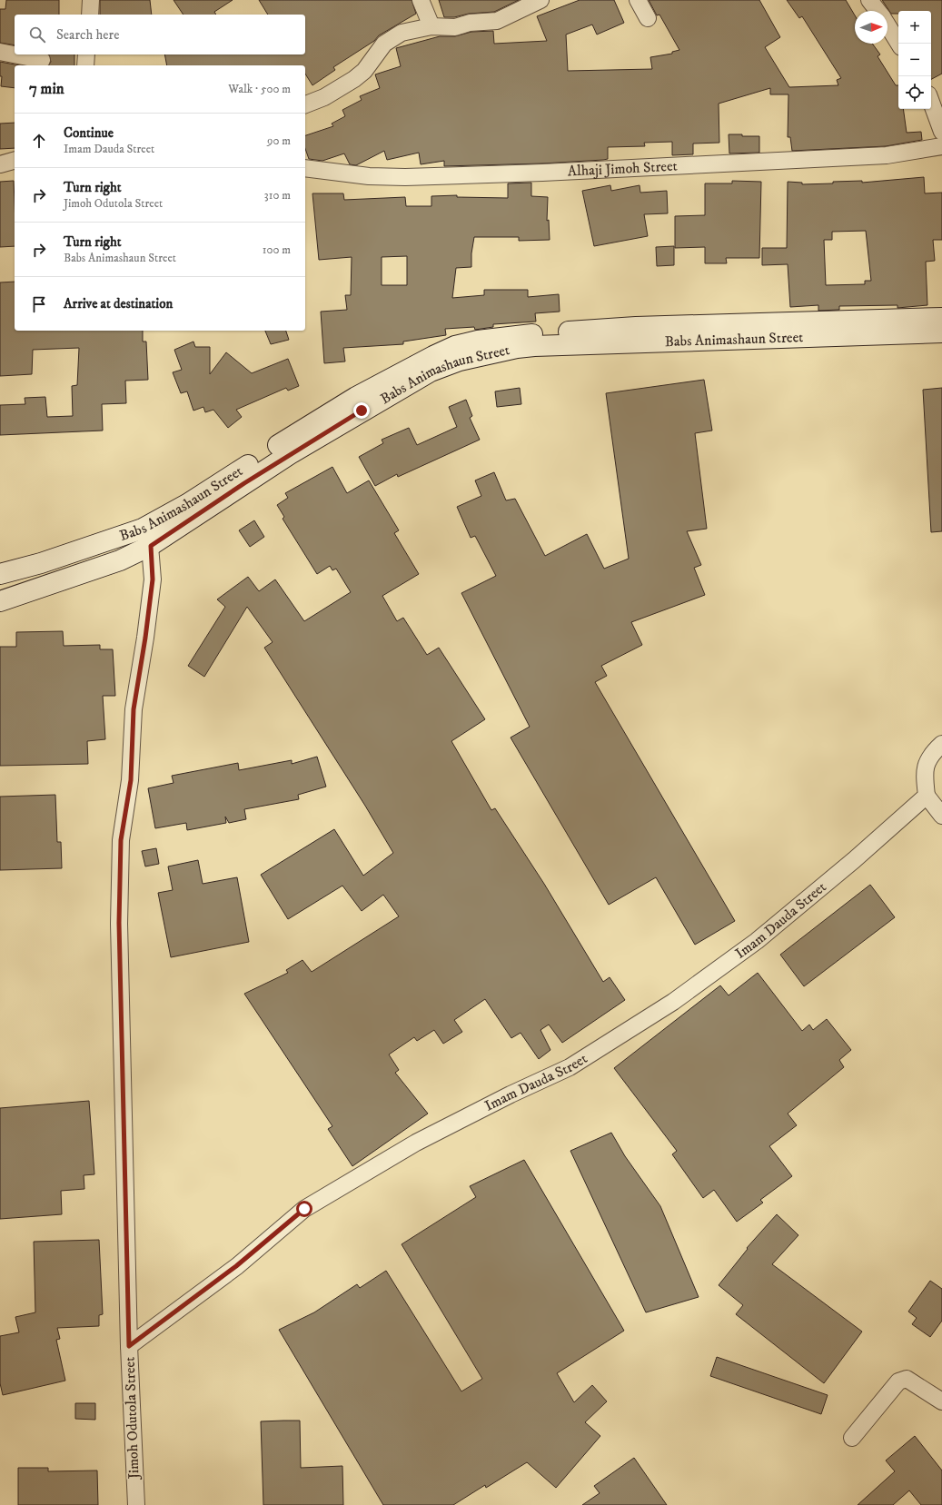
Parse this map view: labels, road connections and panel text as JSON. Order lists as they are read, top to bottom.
{
  "streets": {
    "main road": ["Babs Animashaun Street"],
    "street": ["Alhaji Jimoh Street", "Imam Dauda Street", "Jimoh Odutola Street"]
  },
  "crossings": [
    ["Babs Animashaun Street", "Jimoh Odutola Street"],
    ["Imam Dauda Street", "Jimoh Odutola Street"]
  ],
  "north": "right",
  "page": {
    "map_buttons": ["+", "−"],
    "search": "Search here",
    "heading": ["7 min", "Walk · 500 m"],
    "list": [
      ["Continue", "Imam Dauda Street", "90 m"],
      ["Turn right", "Jimoh Odutola Street", "310 m"],
      ["Turn right", "Babs Animashaun Street", "100 m"],
      "Arrive at destination"
    ]
  }
}
